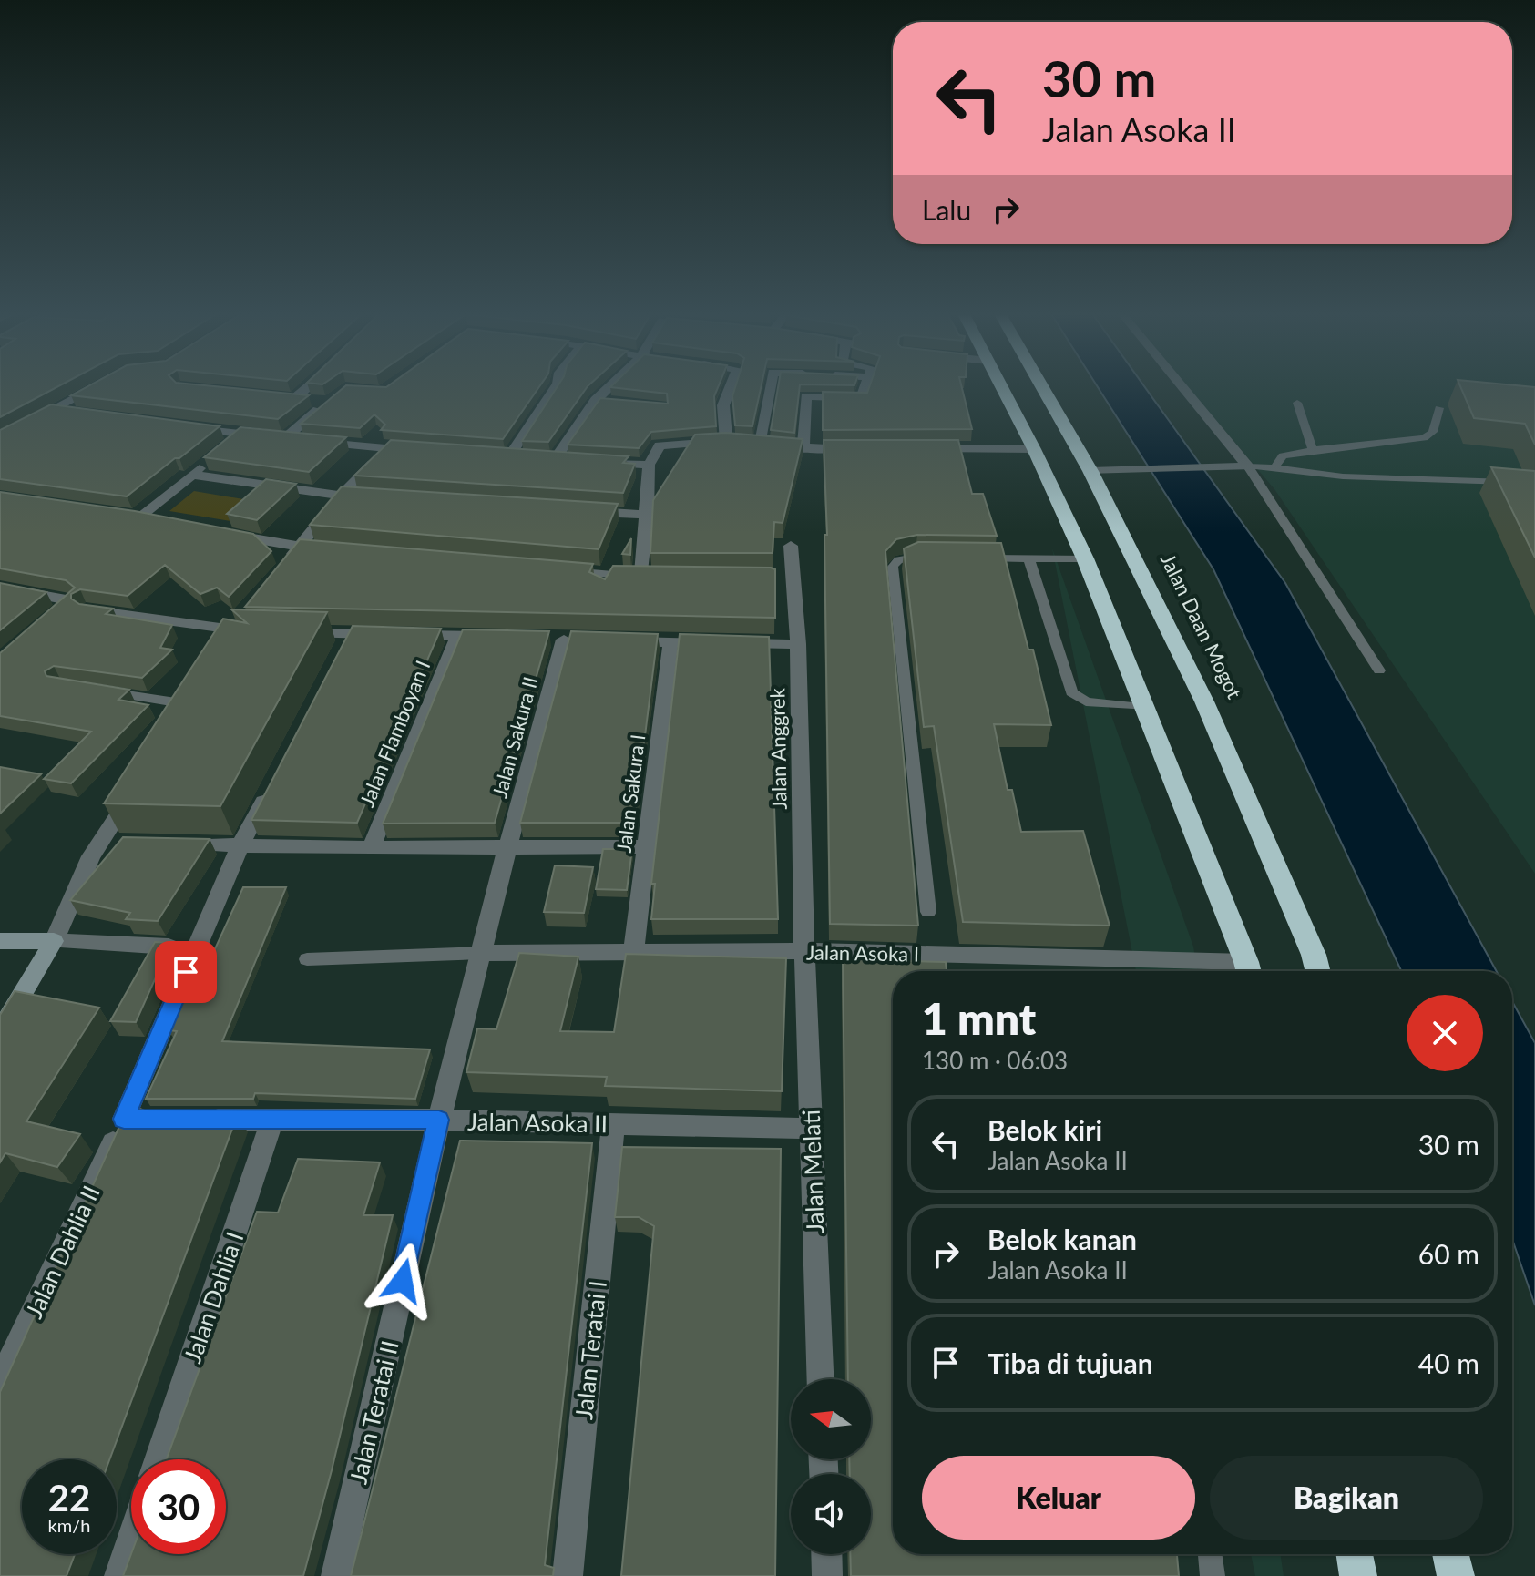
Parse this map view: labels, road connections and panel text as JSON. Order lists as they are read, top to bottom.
{
  "streets": {
    "highway": ["Jalan Daan Mogot"],
    "street": [
      "Jalan Flamboyan I",
      "Jalan Sakura II",
      "Jalan Anggrek",
      "Jalan Sakura I",
      "Jalan Asoka I",
      "Jalan Asoka II",
      "Jalan Melati",
      "Jalan Dahlia II",
      "Jalan Dahlia I",
      "Jalan Teratai I",
      "Jalan Teratai II"
    ]
  },
  "crossings": [
    ["Jalan Anggrek", "Jalan Asoka I"],
    ["Jalan Anggrek", "Jalan Melati"],
    ["Jalan Sakura I", "Jalan Asoka I"],
    ["Jalan Asoka I", "Jalan Melati"],
    ["Jalan Asoka II", "Jalan Melati"],
    ["Jalan Asoka II", "Jalan Dahlia I"],
    ["Jalan Asoka II", "Jalan Teratai I"],
    ["Jalan Asoka II", "Jalan Teratai II"]
  ],
  "north": "left",
  "page": {
    "turn": ["30 m", "Jalan Asoka II"],
    "then": "Lalu",
    "heading": ["1 mnt", "130 m · 06:03"],
    "list": [
      {
        "name": "Belok kiri",
        "note": "Jalan Asoka II",
        "value": "30 m"
      },
      {
        "name": "Belok kanan",
        "note": "Jalan Asoka II",
        "value": "60 m"
      },
      {
        "name": "Tiba di tujuan",
        "value": "40 m"
      }
    ],
    "buttons": ["Keluar", "Bagikan"],
    "speed": "22 km/h",
    "limit": "30"
  }
}
